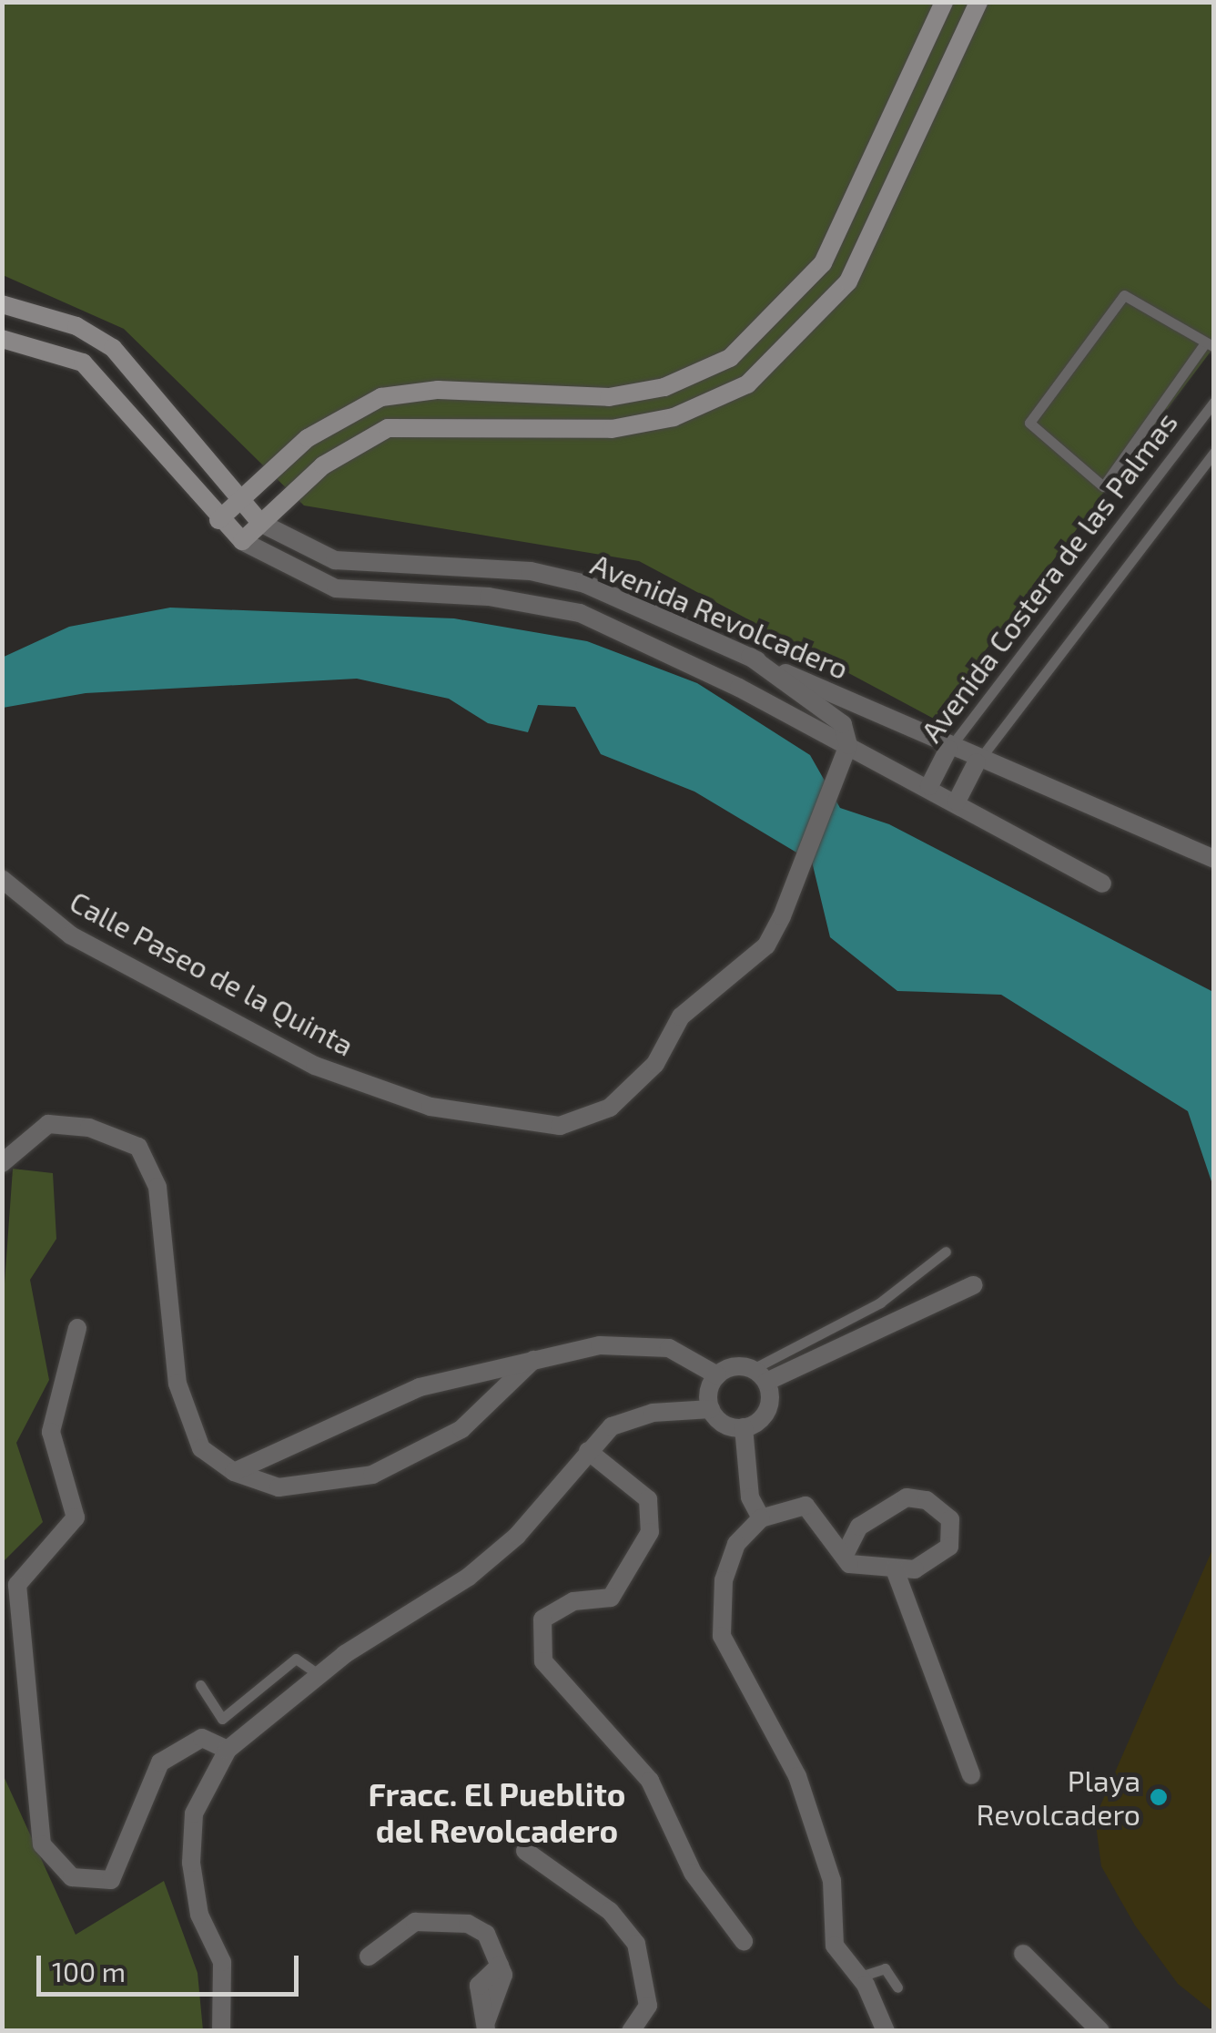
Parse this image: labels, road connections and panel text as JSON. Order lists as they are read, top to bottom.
{
  "streets": {
    "main road": ["Avenida Revolcadero"],
    "street": ["Avenida Costera de las Palmas", "Calle Paseo de la Quinta"]
  },
  "crossings": [
    ["Avenida Costera de las Palmas", "Avenida Revolcadero"],
    ["Avenida Revolcadero", "Calle Paseo de la Quinta"]
  ],
  "districts": ["Fracc. El Pueblito del Revolcadero"],
  "places": ["Playa Revolcadero"],
  "scale_bar": "100 m"
}
